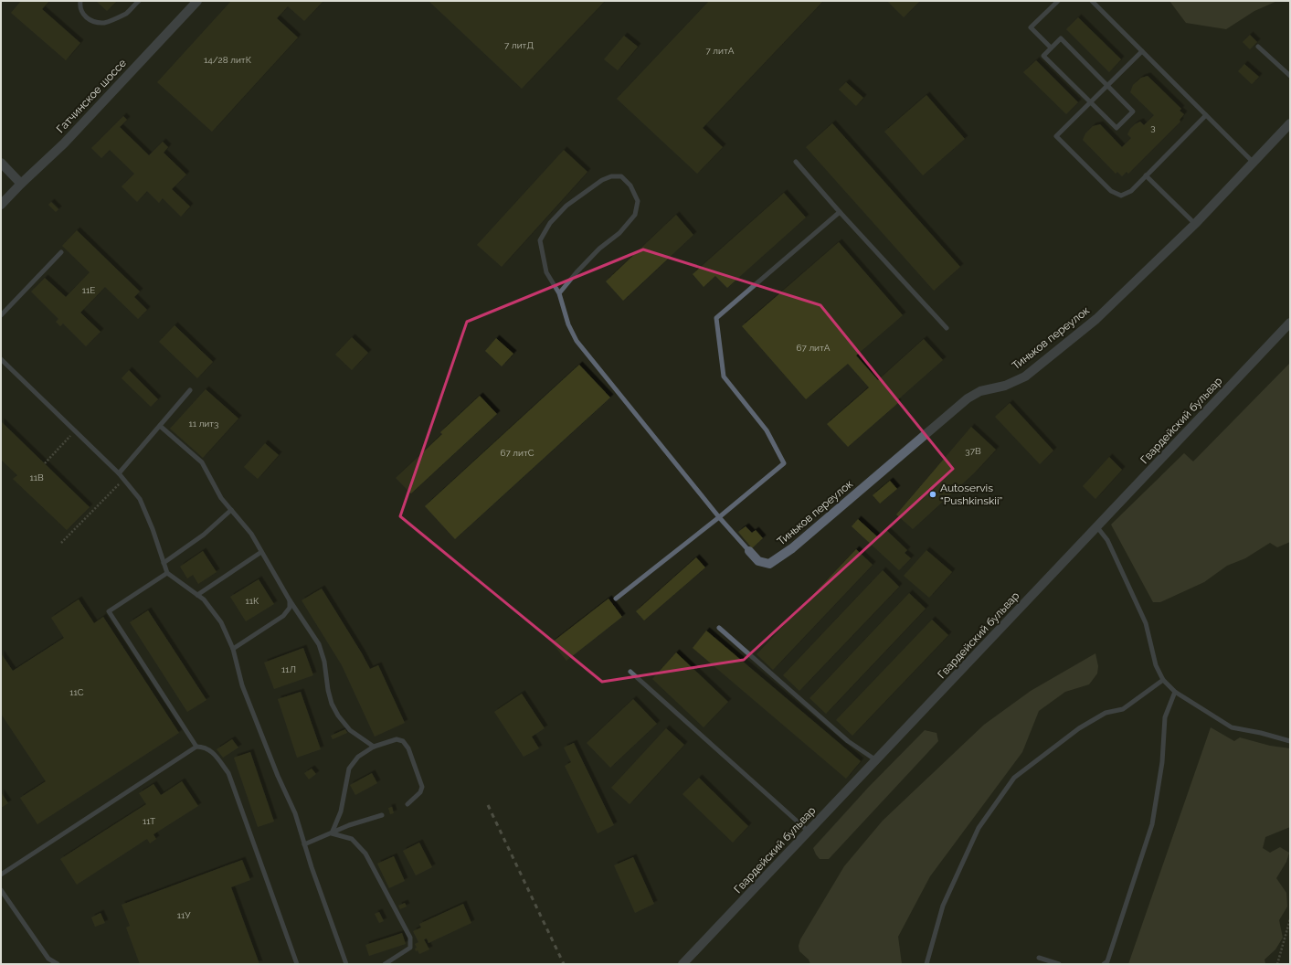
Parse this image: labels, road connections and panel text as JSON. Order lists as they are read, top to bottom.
{
  "streets": {
    "street": ["Гатчинское шоссе", "Тиньков переулок", "Гвардейский бульвар"]
  },
  "places": ["Autoservis “Pushkinskii”"],
  "house_numbers": [
    "7 литД",
    "7 литА",
    "14/28 литК",
    "3",
    "11Е",
    "67 литА",
    "11 лит3",
    "37В",
    "67 литС",
    "11В",
    "11К",
    "11Л",
    "11С",
    "11Т",
    "11У"
  ]
}
